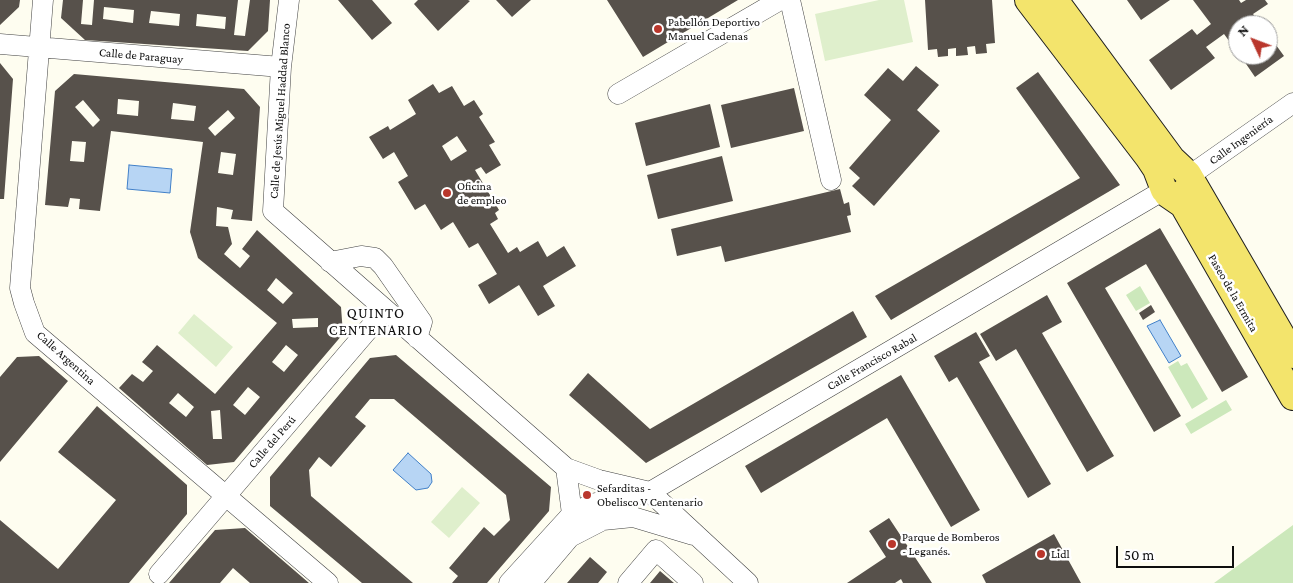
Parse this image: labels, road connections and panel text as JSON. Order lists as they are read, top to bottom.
{
  "streets": {
    "main road": ["Paseo de la Ermita"],
    "street": [
      "Calle de Paraguay",
      "Calle de Jesús Miguel Haddad Blanco",
      "Calle Ingeniería",
      "Calle Argentina",
      "Calle Francisco Rabal",
      "Calle del Perú"
    ]
  },
  "crossings": [
    ["Calle de Paraguay", "Calle de Jesús Miguel Haddad Blanco"],
    ["Calle de Paraguay", "Calle Argentina"],
    ["Calle de Jesús Miguel Haddad Blanco", "Calle Francisco Rabal"],
    ["Calle de Jesús Miguel Haddad Blanco", "Calle del Perú"],
    ["Calle Ingeniería", "Paseo de la Ermita"],
    ["Calle Ingeniería", "Calle Francisco Rabal"],
    ["Paseo de la Ermita", "Calle Francisco Rabal"],
    ["Calle Argentina", "Calle del Perú"]
  ],
  "districts": ["QUINTO CENTENARIO"],
  "places": [
    "Pabellón Deportivo Manuel Cadenas",
    "Oficina de empleo",
    "Sefarditas - Obelisco V Centenario",
    "Parque de Bomberos - Leganés.",
    "Lidl"
  ],
  "scale_bar": "50 m",
  "north": "top left"
}
